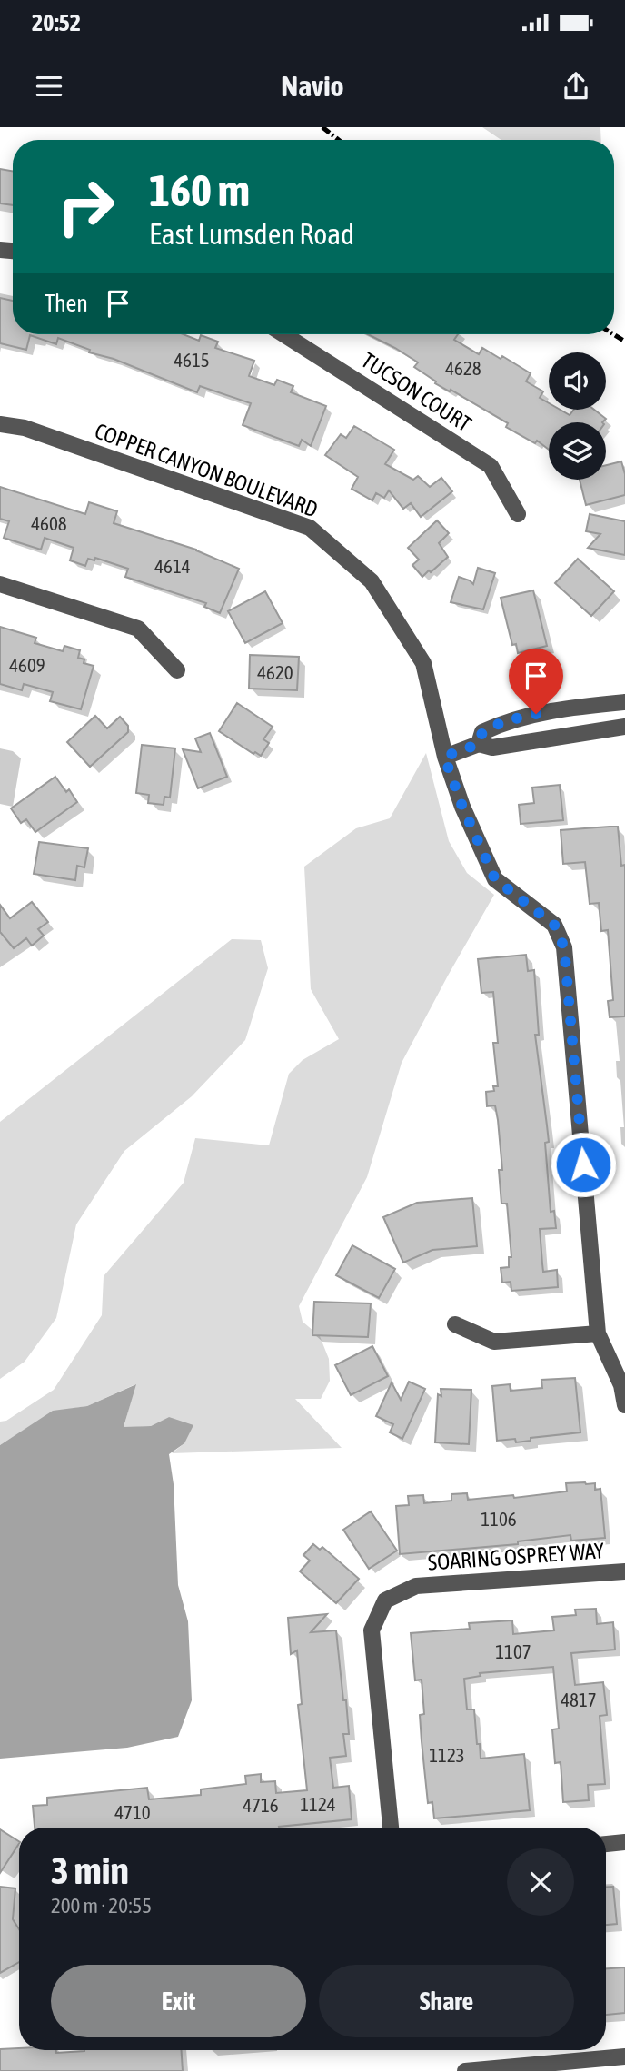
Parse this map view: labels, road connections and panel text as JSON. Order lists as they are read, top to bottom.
{
  "streets": {
    "street": ["TUCSON COURT", "COPPER CANYON BOULEVARD", "SOARING OSPREY WAY"]
  },
  "house_numbers": [
    "4615",
    "4628",
    "4608",
    "4614",
    "4609",
    "4620",
    "1106",
    "1107",
    "4817",
    "1123",
    "1124",
    "4716",
    "4710"
  ],
  "page": {
    "status": "20:52",
    "header": "Navio",
    "turn": ["160 m", "East Lumsden Road"],
    "then": "Then",
    "heading": ["3 min", "200 m · 20:55"],
    "buttons": ["Exit", "Share"]
  }
}
